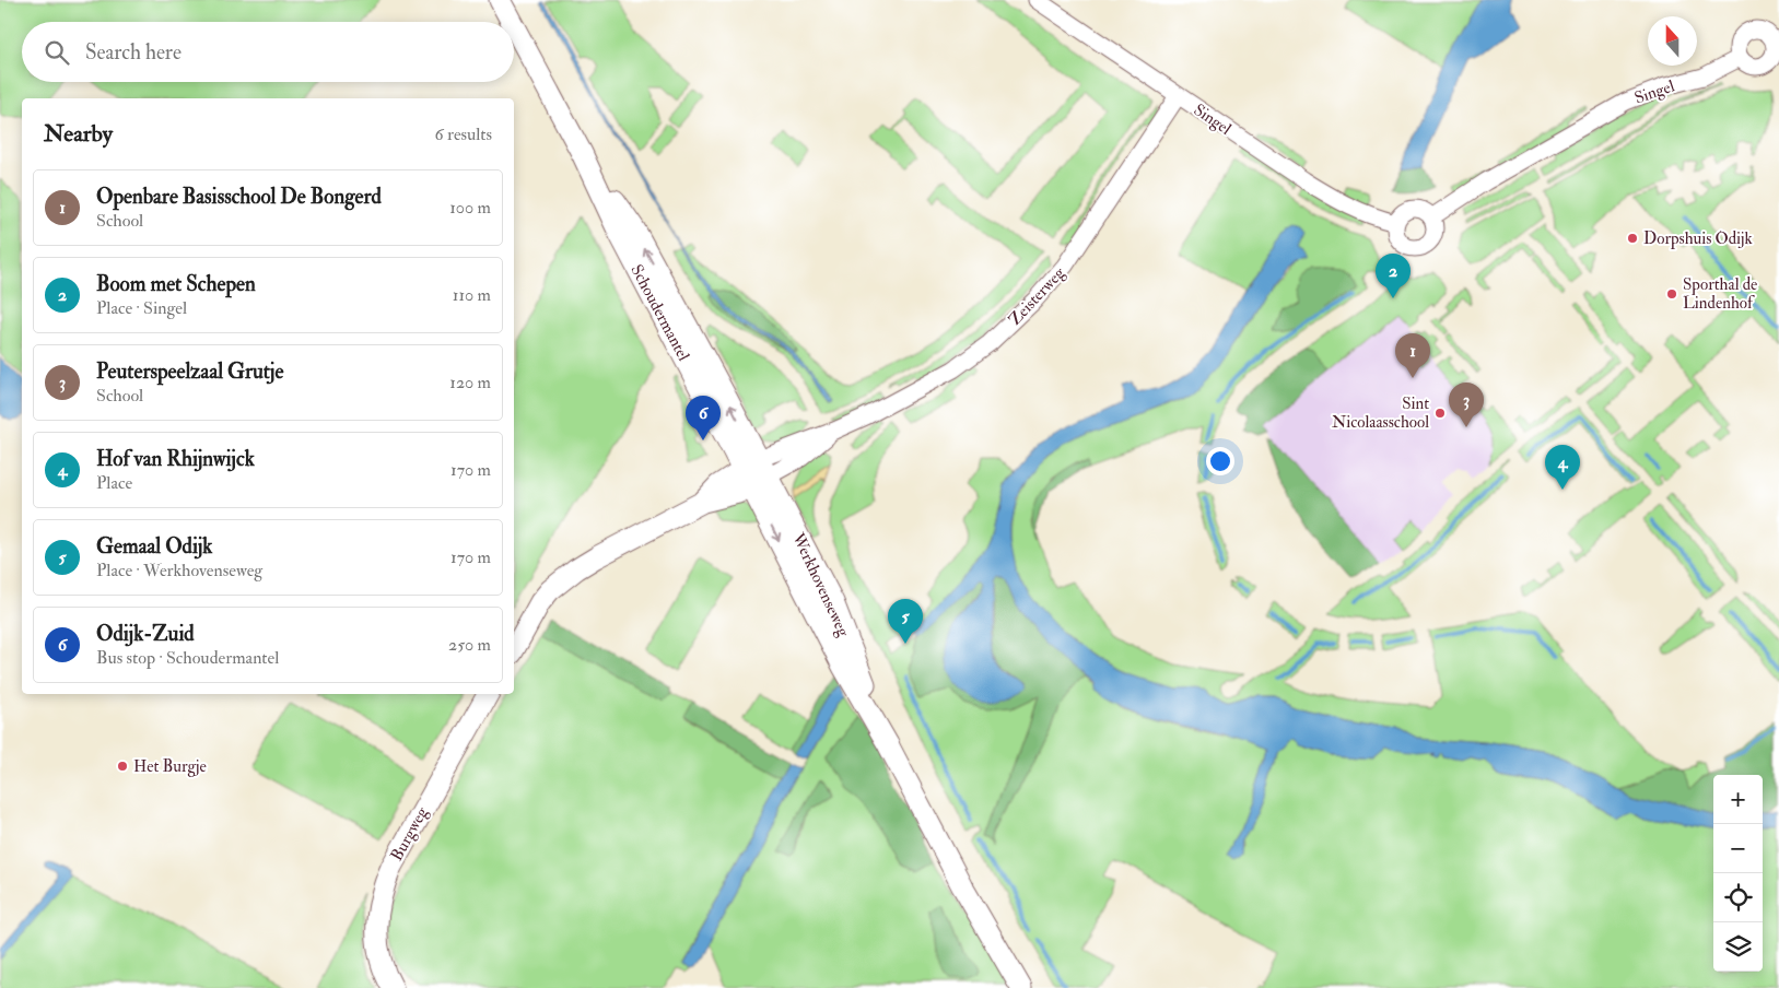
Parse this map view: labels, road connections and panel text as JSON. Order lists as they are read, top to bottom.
{
  "streets": {
    "main road": ["Schoudermantel", "Werkhovenseweg", "Burgweg"],
    "street": ["Singel", "Zeisterweg"]
  },
  "crossings": [
    ["Singel", "Zeisterweg"],
    ["Zeisterweg", "Schoudermantel"],
    ["Zeisterweg", "Werkhovenseweg"],
    ["Schoudermantel", "Werkhovenseweg"]
  ],
  "places": [
    "Dorpshuis Odijk",
    "Sporthal de Lindenhof",
    "Sint Nicolaasschool",
    "Het Burgje"
  ],
  "north": "top",
  "page": {
    "search": "Search here",
    "heading": ["Nearby", "6 results"],
    "list": [
      {
        "mark": "1",
        "name": "Openbare Basisschool De Bongerd",
        "note": "School",
        "value": "100 m"
      },
      {
        "mark": "2",
        "name": "Boom met Schepen",
        "note": "Place · Singel",
        "value": "110 m"
      },
      {
        "mark": "3",
        "name": "Peuterspeelzaal Grutje",
        "note": "School",
        "value": "120 m"
      },
      {
        "mark": "4",
        "name": "Hof van Rhijnwijck",
        "note": "Place",
        "value": "170 m"
      },
      {
        "mark": "5",
        "name": "Gemaal Odijk",
        "note": "Place · Werkhovenseweg",
        "value": "170 m"
      },
      {
        "mark": "6",
        "name": "Odijk-Zuid",
        "note": "Bus stop · Schoudermantel",
        "value": "250 m"
      }
    ],
    "pins": [
      "2",
      "1",
      "3",
      "6",
      "4",
      "5"
    ],
    "map_buttons": ["+", "−"]
  }
}
